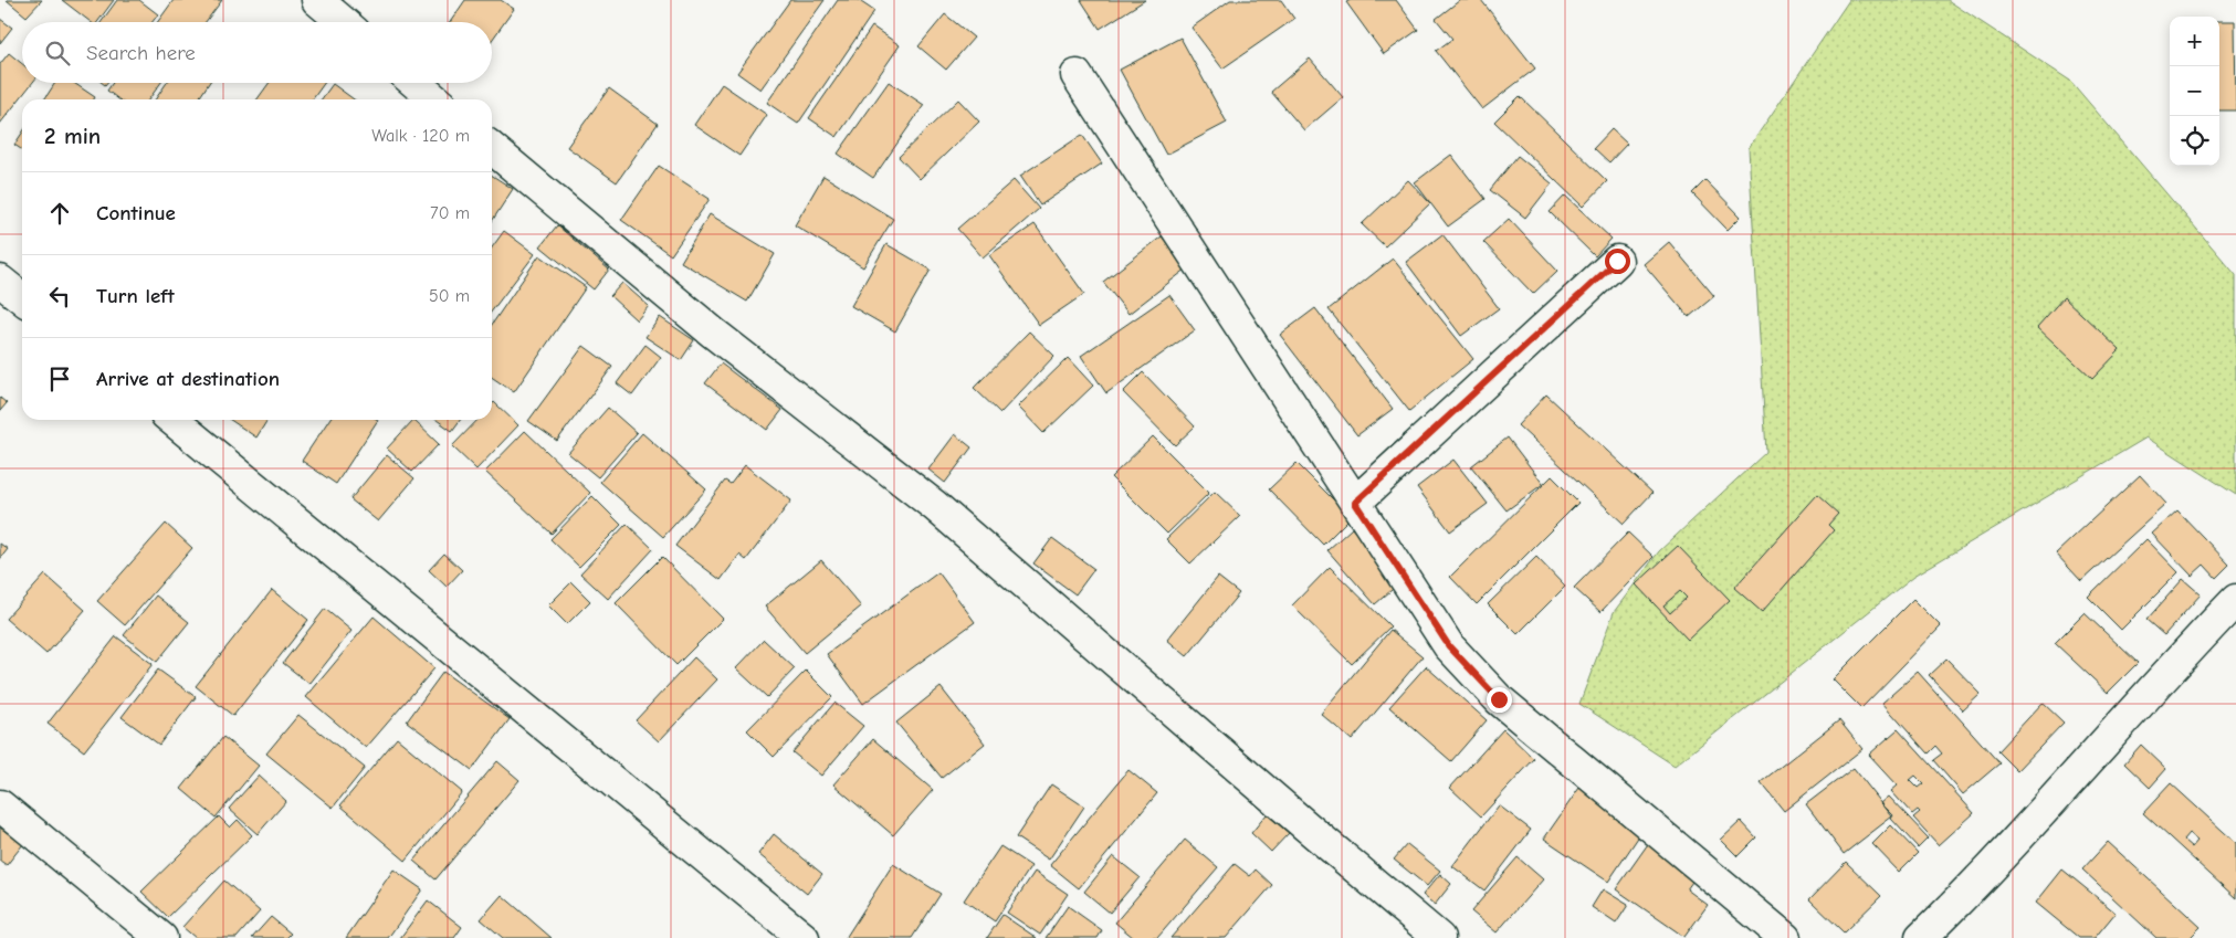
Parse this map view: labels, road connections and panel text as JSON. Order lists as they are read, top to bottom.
{
  "page": {
    "map_buttons": ["+", "−"],
    "search": "Search here",
    "heading": ["2 min", "Walk · 120 m"],
    "list": [
      ["Continue", "70 m"],
      ["Turn left", "50 m"],
      "Arrive at destination"
    ]
  }
}
